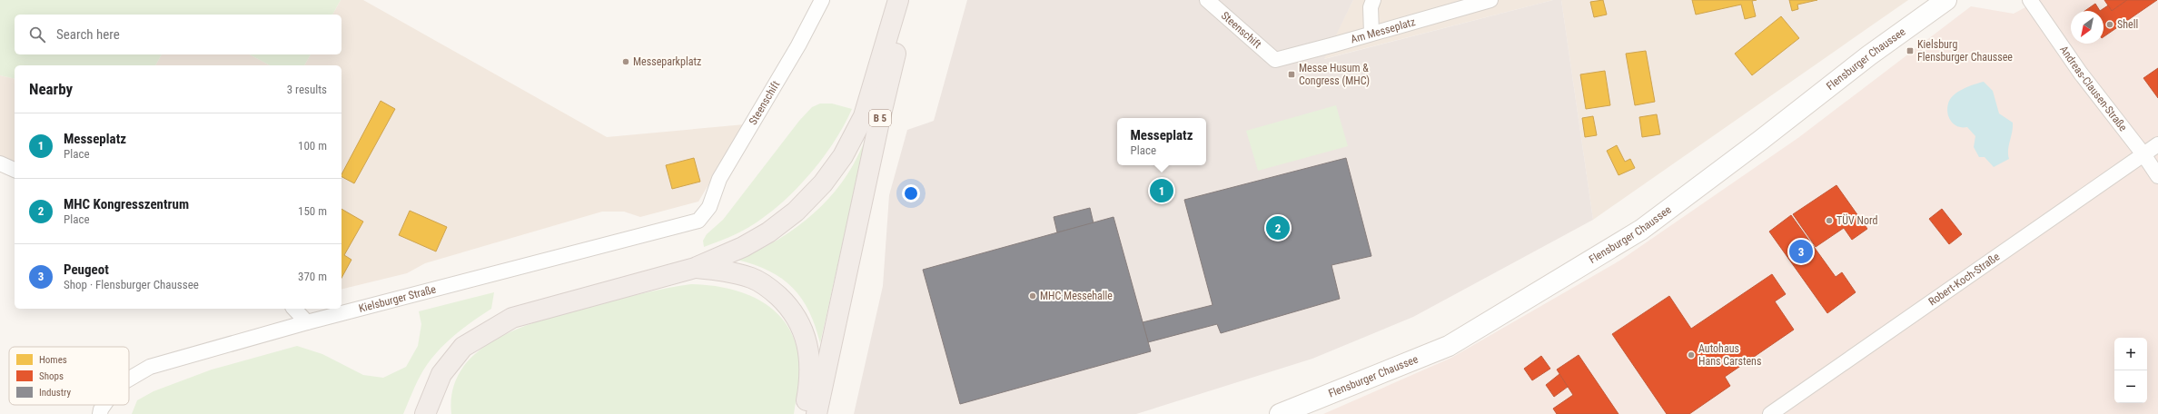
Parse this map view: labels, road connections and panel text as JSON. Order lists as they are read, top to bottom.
{
  "streets": {
    "highway": ["B 5"],
    "main road": ["Flensburger Chaussee"],
    "street": [
      "Steenschift",
      "Am Messeplatz",
      "Andreas-Clausen-Straße",
      "Robert-Koch-Straße",
      "Kielsburger Straße"
    ]
  },
  "crossings": [
    ["Steenschift", "Am Messeplatz"],
    ["Steenschift", "Kielsburger Straße"],
    ["Andreas-Clausen-Straße", "Robert-Koch-Straße"]
  ],
  "places": {
    "other": [
      "Shell",
      "Messeparkplatz",
      "TÜV Nord",
      "MHC Messehalle",
      "Autohaus Hans Carstens"
    ],
    "transit": ["Kielsburg Flensburger Chaussee", "Messe Husum & Congress (MHC)"]
  },
  "legend": ["Homes", "Shops", "Industry"],
  "north": "bottom left",
  "page": {
    "search": "Search here",
    "heading": ["Nearby", "3 results"],
    "list": [
      {
        "mark": "1",
        "name": "Messeplatz",
        "note": "Place",
        "value": "100 m"
      },
      {
        "mark": "2",
        "name": "MHC Kongresszentrum",
        "note": "Place",
        "value": "150 m"
      },
      {
        "mark": "3",
        "name": "Peugeot",
        "note": "Shop · Flensburger Chaussee",
        "value": "370 m"
      }
    ],
    "popup": ["Messeplatz", "Place"],
    "pins": ["1", "2", "3"],
    "map_buttons": ["+", "−"]
  }
}
